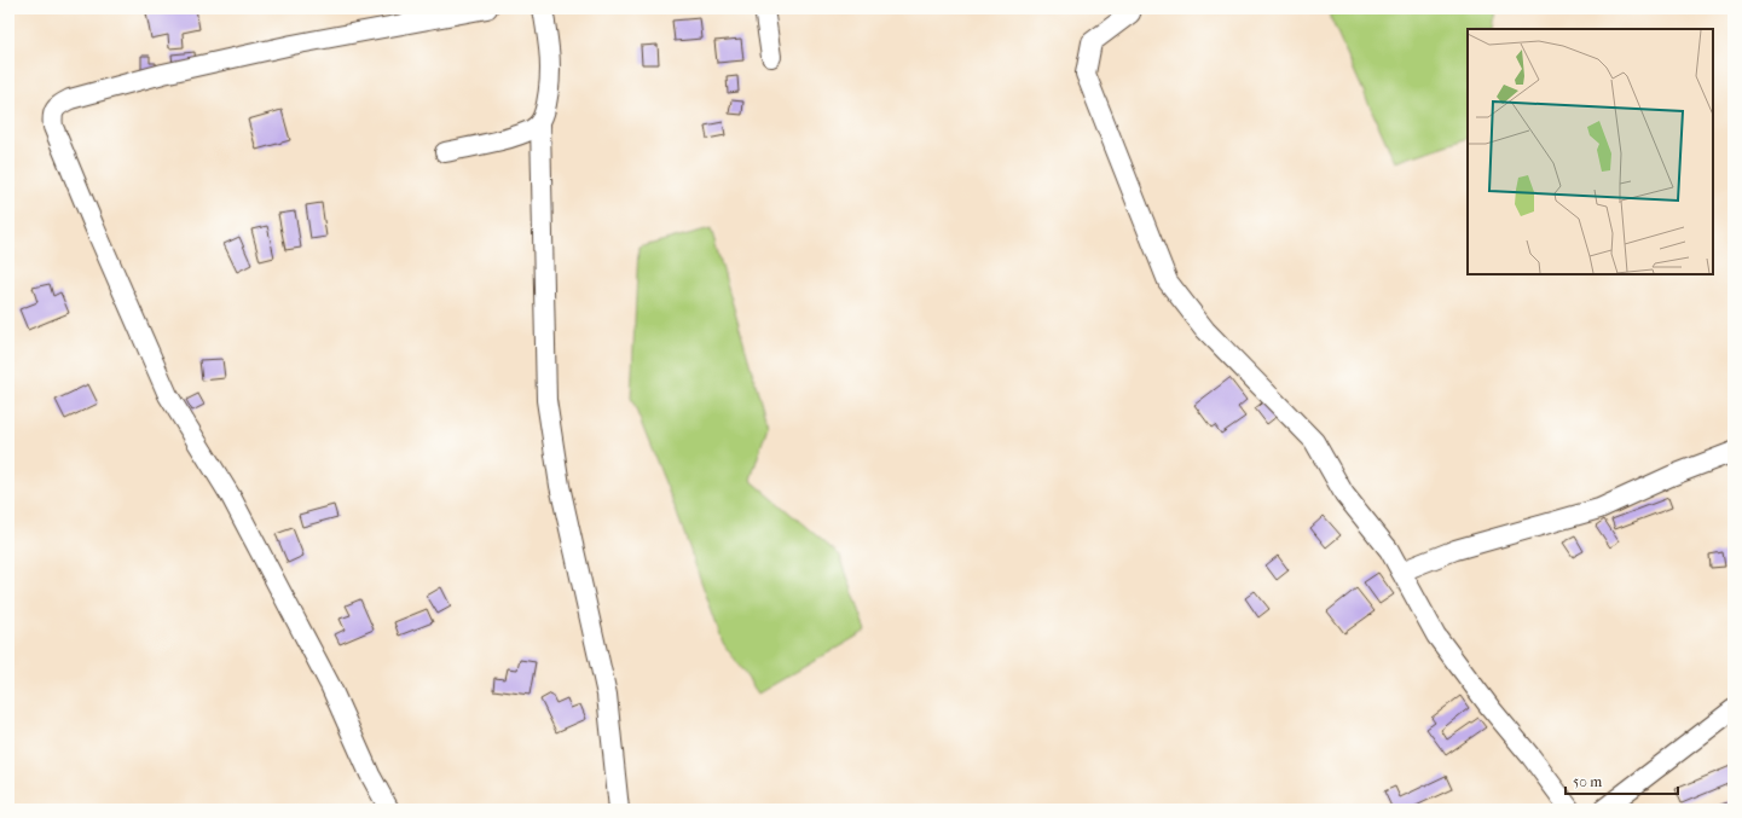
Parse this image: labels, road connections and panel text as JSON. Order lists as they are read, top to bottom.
{
  "scale_bar": "50 m"
}
